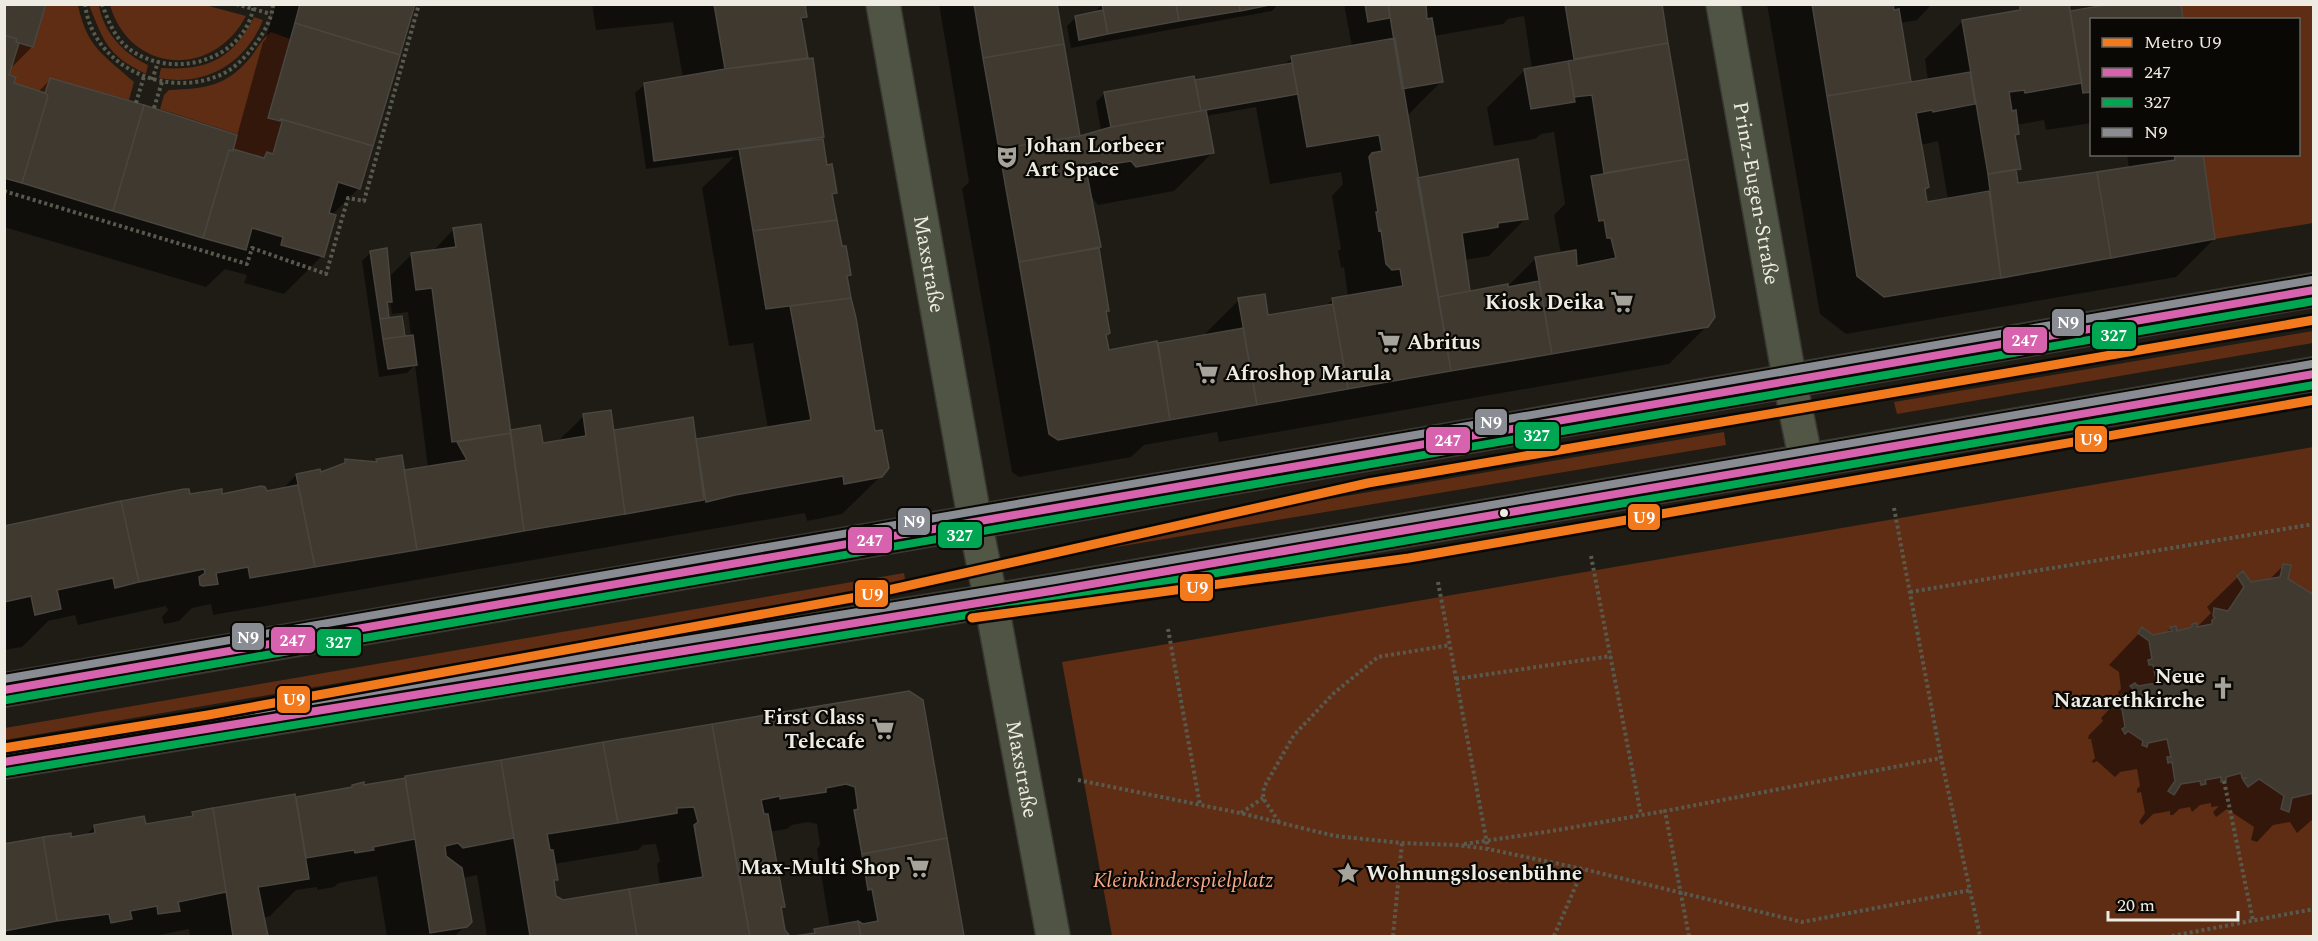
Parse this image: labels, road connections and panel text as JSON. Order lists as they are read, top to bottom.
{
  "streets": {
    "street": ["Prinz-Eugen-Straße", "Maxstraße"]
  },
  "parks": ["Kleinkinderspielplatz"],
  "places": {
    "theatre": ["Johan Lorbeer Art Space"],
    "supermarket": [
      "Kiosk Deika",
      "Abritus",
      "Afroshop Marula",
      "First Class Telecafe",
      "Max-Multi Shop"
    ],
    "church": ["Neue Nazarethkirche"],
    "place": ["Wohnungslosenbühne"]
  },
  "lines": [
    "transit line N9",
    "transit line 247",
    "transit line 327",
    "metro line U9"
  ],
  "legend": [
    "Metro U9",
    "247",
    "327",
    "N9"
  ],
  "scale_bar": "20 m"
}
